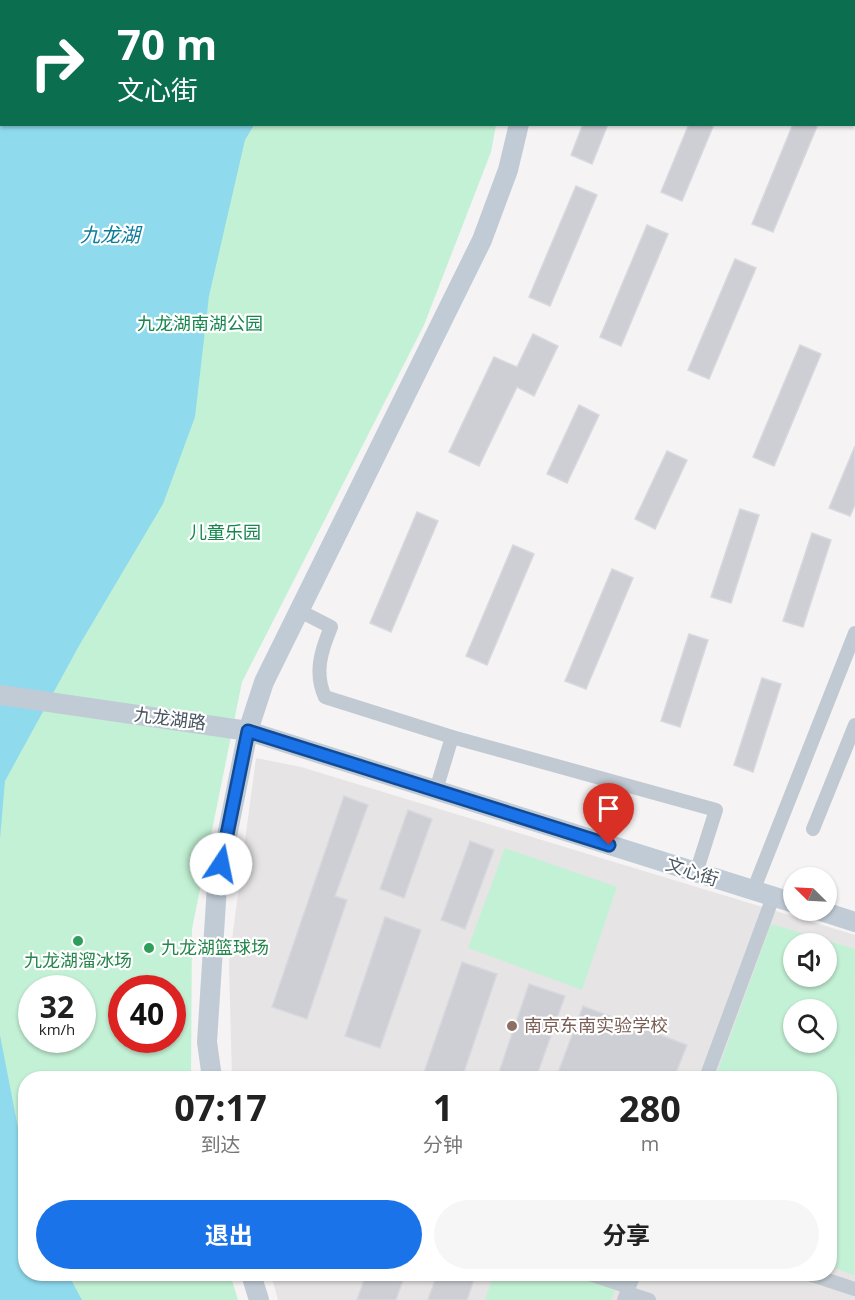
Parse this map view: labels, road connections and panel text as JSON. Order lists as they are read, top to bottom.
{
  "streets": {
    "street": ["九龙湖路", "文心街"]
  },
  "crossings": [
    ["九龙湖路", "文心街"]
  ],
  "water": ["九龙湖"],
  "parks": ["九龙湖南湖公园", "儿童乐园"],
  "places": ["九龙湖溜冰场", "九龙湖篮球场", "南京东南实验学校"],
  "north": "top left",
  "page": {
    "turn": ["70 m", "文心街"],
    "speed": "32 km/h",
    "limit": "40",
    "eta": [
      "07:17",
      "到达",
      "1",
      "分钟",
      "280",
      "m"
    ],
    "buttons": ["退出", "分享"]
  }
}
